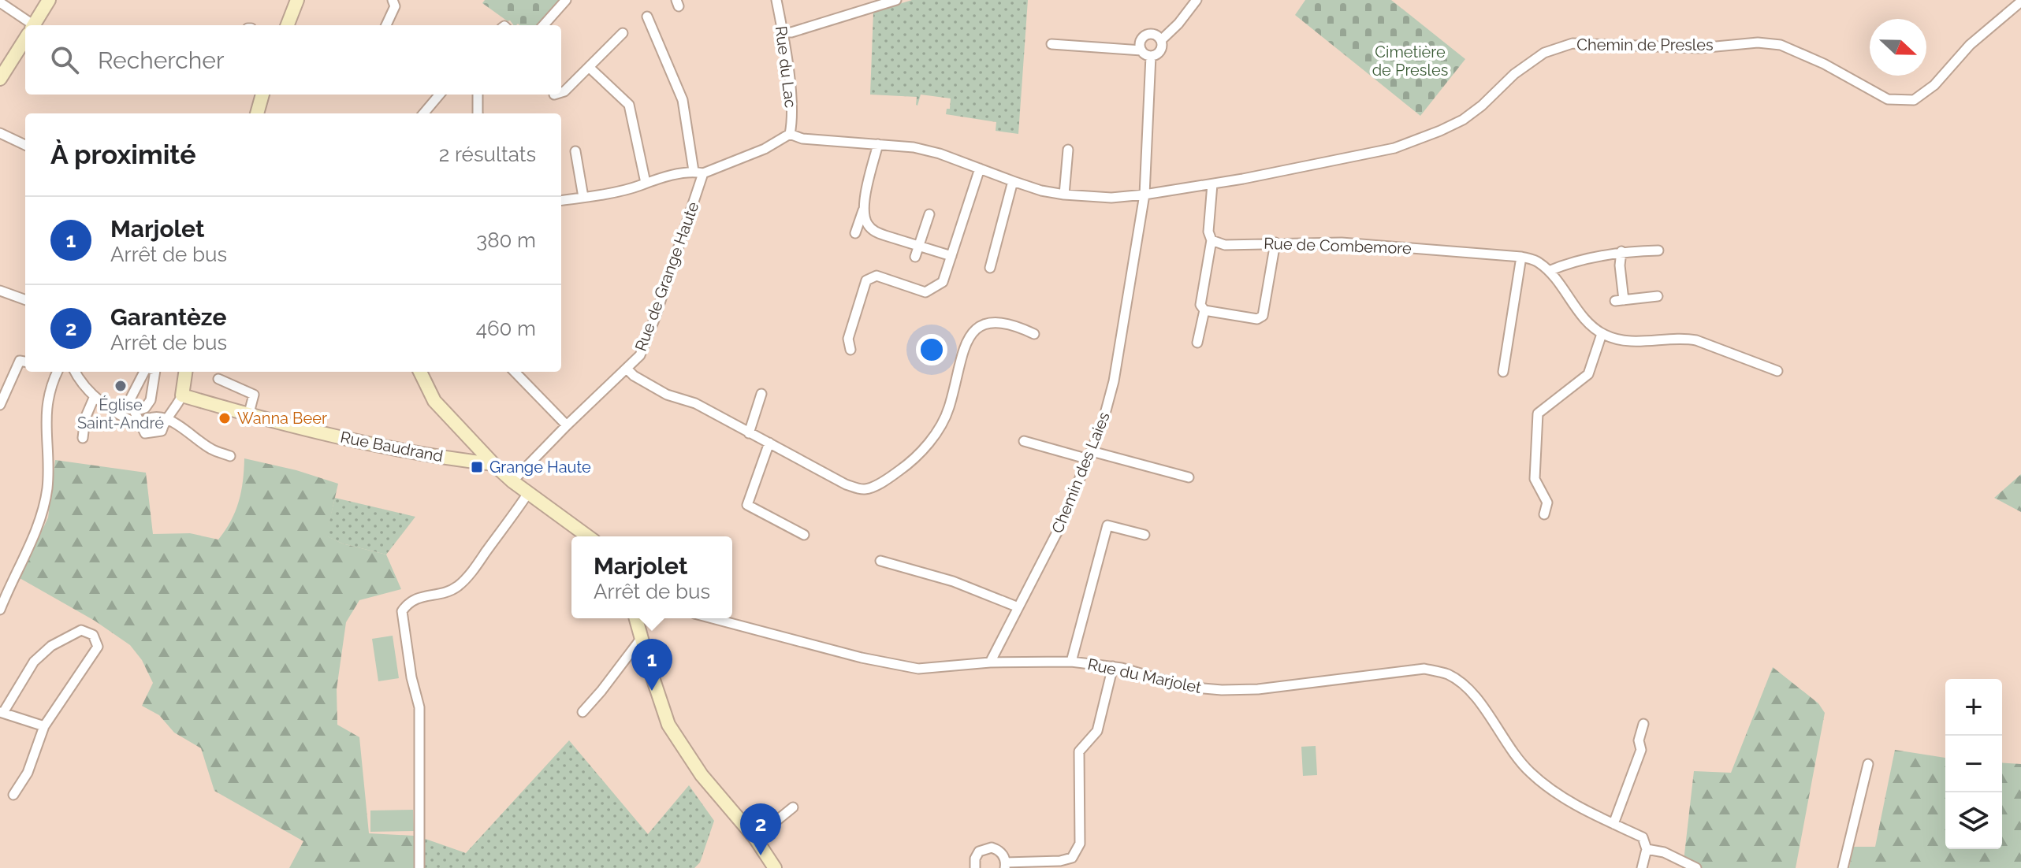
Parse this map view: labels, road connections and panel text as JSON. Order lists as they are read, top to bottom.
{
  "streets": {
    "street": [
      "Chemin de Presles",
      "Rue du Lac",
      "Rue de Combemore",
      "Rue de Grange Haute",
      "Rue Baudrand",
      "Chemin des Laies",
      "Rue du Marjolet"
    ]
  },
  "crossings": [
    ["Chemin de Presles", "Rue du Lac"],
    ["Chemin de Presles", "Chemin des Laies"],
    ["Chemin des Laies", "Rue du Marjolet"]
  ],
  "parks": ["Cimetière de Presles"],
  "places": {
    "other": ["Église Saint-André", "Wanna Beer"],
    "transit": ["Grange Haute"]
  },
  "north": "right",
  "page": {
    "search": "Rechercher",
    "heading": ["À proximité", "2 résultats"],
    "list": [
      {
        "mark": "1",
        "name": "Marjolet",
        "note": "Arrêt de bus",
        "value": "380 m"
      },
      {
        "mark": "2",
        "name": "Garantèze",
        "note": "Arrêt de bus",
        "value": "460 m"
      }
    ],
    "popup": ["Marjolet", "Arrêt de bus"],
    "pins": ["1", "2"],
    "map_buttons": ["+", "−"]
  }
}
